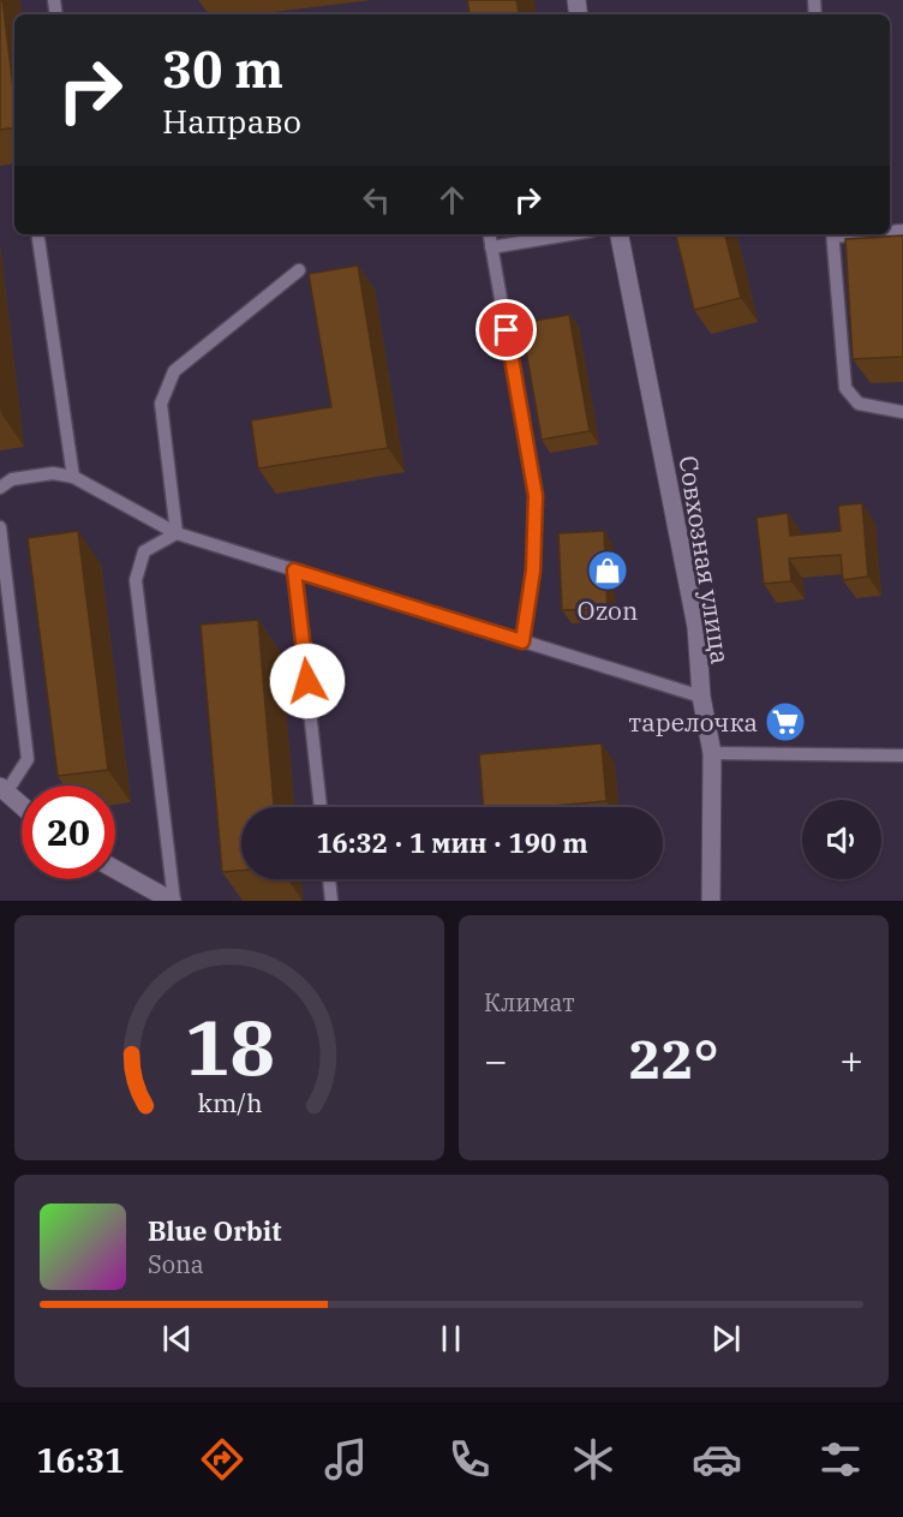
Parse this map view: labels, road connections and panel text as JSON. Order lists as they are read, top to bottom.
{
  "streets": {
    "street": ["Совхозная улица"]
  },
  "places": {
    "shop": ["Ozon"],
    "supermarket": ["тарелочка"]
  },
  "page": {
    "turn": ["30 m", "Направо"],
    "limit": "20",
    "trip": "16:32 · 1 мин · 190 m",
    "tile": "Климат",
    "heat": ["−", "22°", "+"],
    "song": ["Blue Orbit", "Sona"],
    "tabs": "16:31",
    "gauge": ["18", "km/h"]
  }
}
